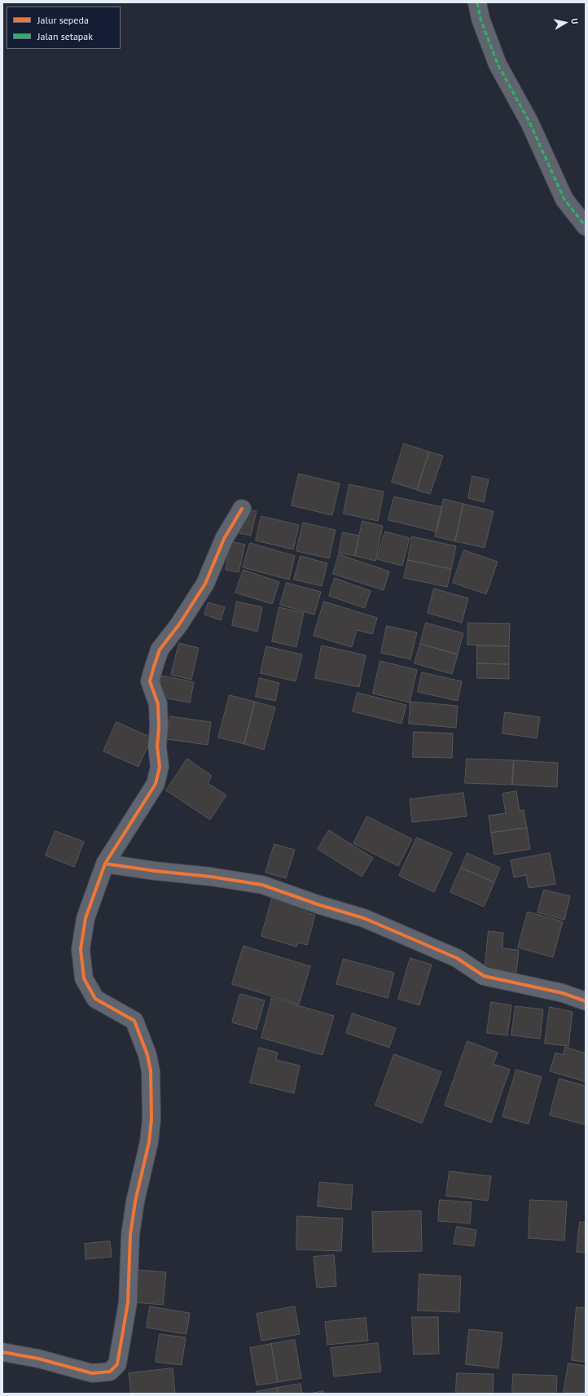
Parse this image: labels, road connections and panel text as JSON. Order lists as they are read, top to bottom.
{
  "legend": ["Jalur sepeda", "Jalan setapak"],
  "north": "right"
}
